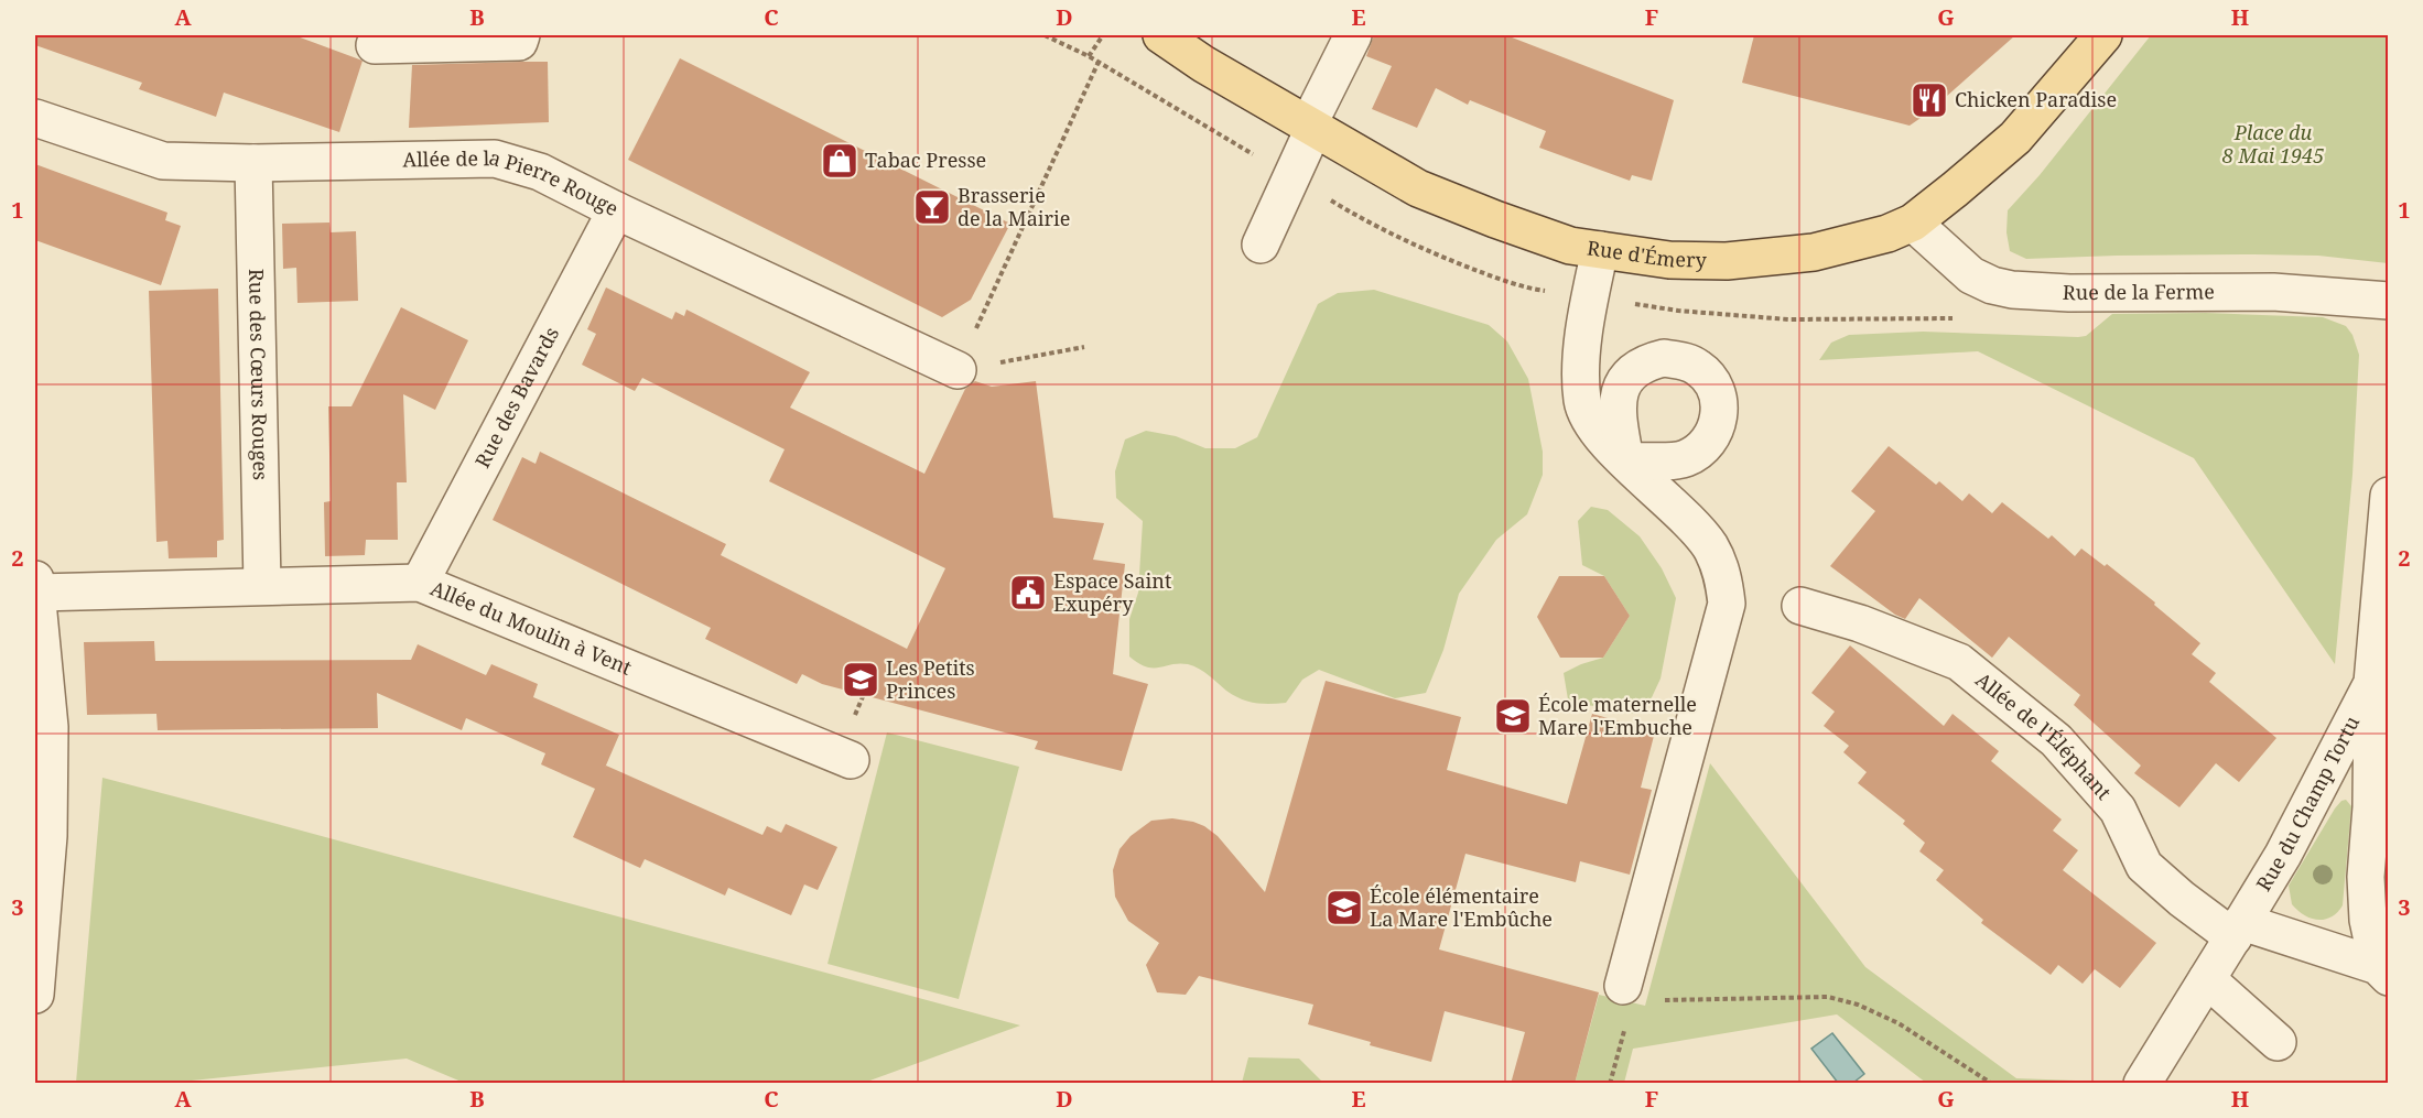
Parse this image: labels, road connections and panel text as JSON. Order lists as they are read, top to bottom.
{
  "streets": {
    "main road": ["Rue d'Émery"],
    "street": [
      "Allée de la Pierre Rouge",
      "Rue de la Ferme",
      "Rue des Cœurs Rouges",
      "Rue des Bavards",
      "Allée du Moulin à Vent",
      "Allée de l'Éléphant",
      "Rue du Champ Tortu"
    ]
  },
  "crossings": [
    ["Allée de la Pierre Rouge", "Rue des Cœurs Rouges"],
    ["Allée de la Pierre Rouge", "Rue des Bavards"],
    ["Rue d'Émery", "Rue de la Ferme"],
    ["Rue des Cœurs Rouges", "Allée du Moulin à Vent"],
    ["Rue des Bavards", "Allée du Moulin à Vent"],
    ["Allée de l'Éléphant", "Rue du Champ Tortu"]
  ],
  "parks": ["Place du 8 Mai 1945"],
  "places": {
    "restaurant": ["Chicken Paradise"],
    "shop": ["Tabac Presse"],
    "bar": ["Brasserie de la Mairie"],
    "public building": ["Espace Saint Exupéry"],
    "school or university": ["Les Petits Princes", "École maternelle Mare l'Embuche", "École élémentaire La Mare l'Embûche"]
  },
  "grid": {
    "columns": [
      "A",
      "B",
      "C",
      "D",
      "E",
      "F",
      "G",
      "H"
    ],
    "rows": ["1", "2", "3"]
  }
}
